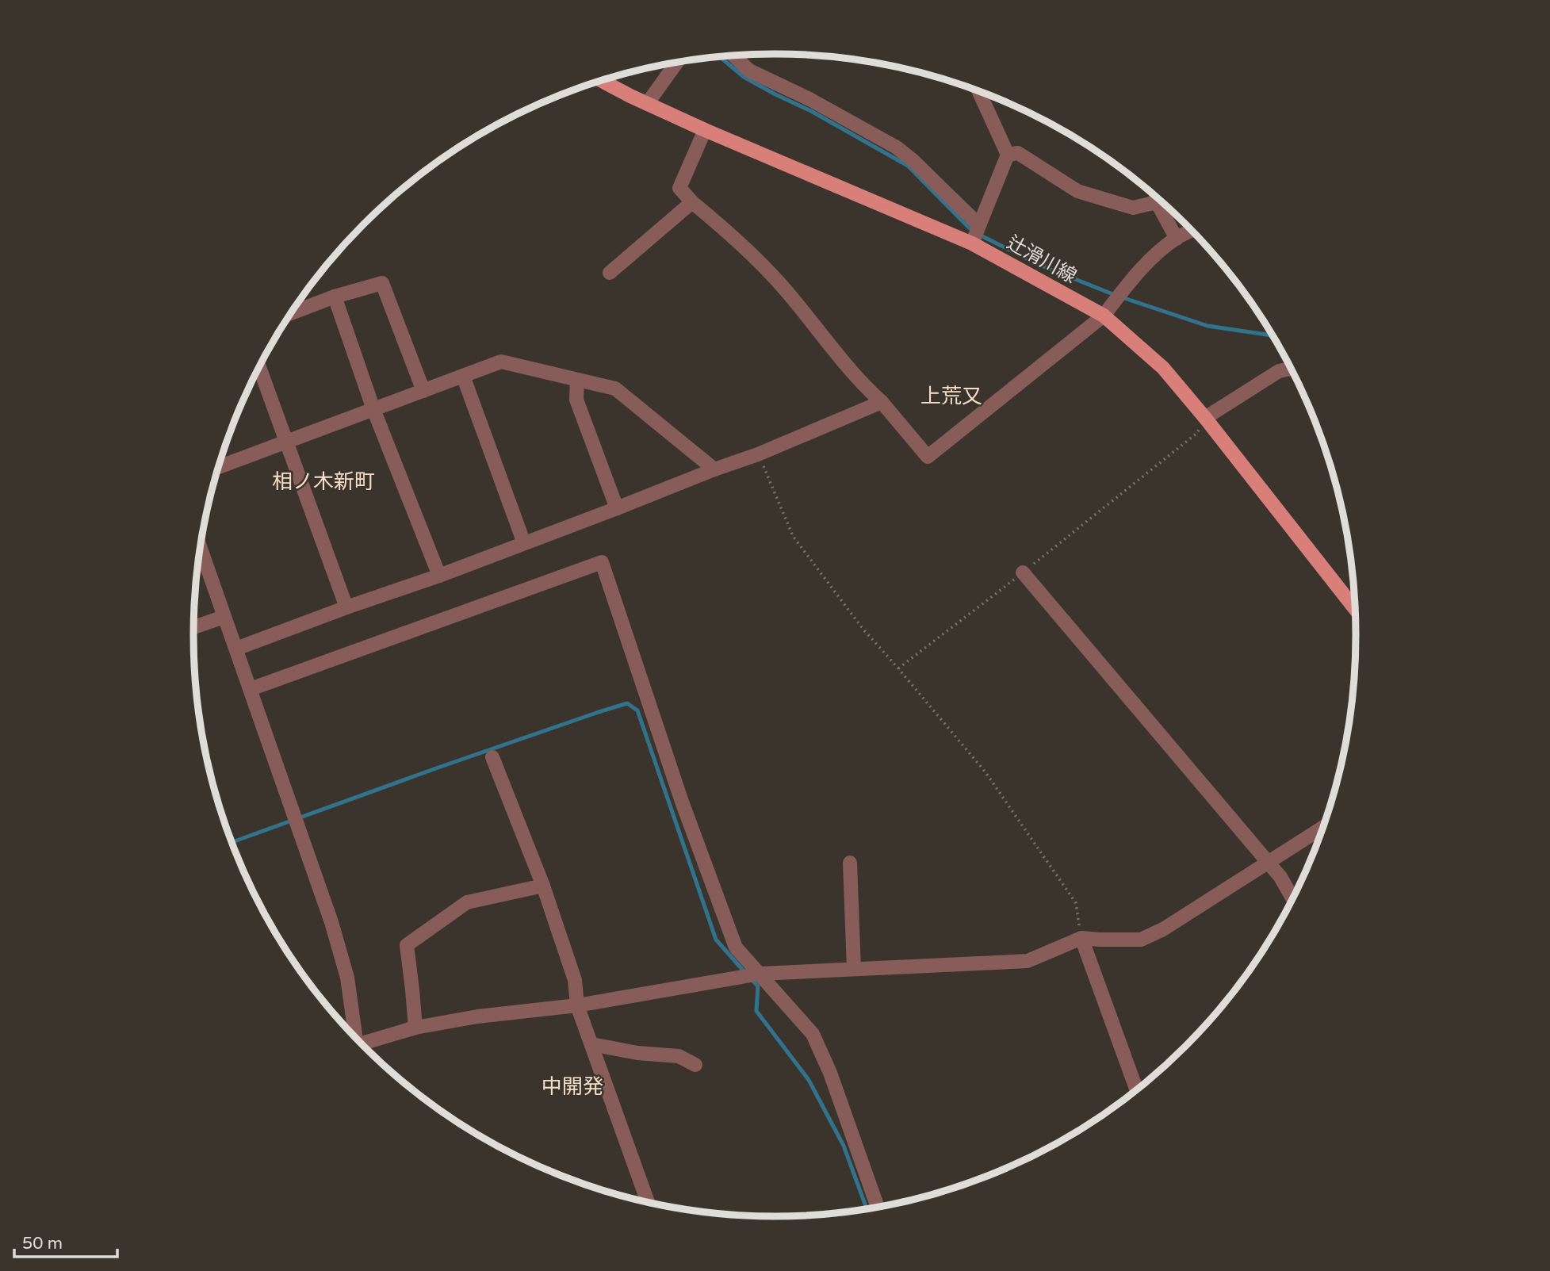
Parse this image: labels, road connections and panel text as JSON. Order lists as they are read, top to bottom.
{
  "streets": {
    "main road": ["辻滑川線"]
  },
  "districts": ["上荒又", "相ノ木新町", "中開発"],
  "scale_bar": "50 m"
}
